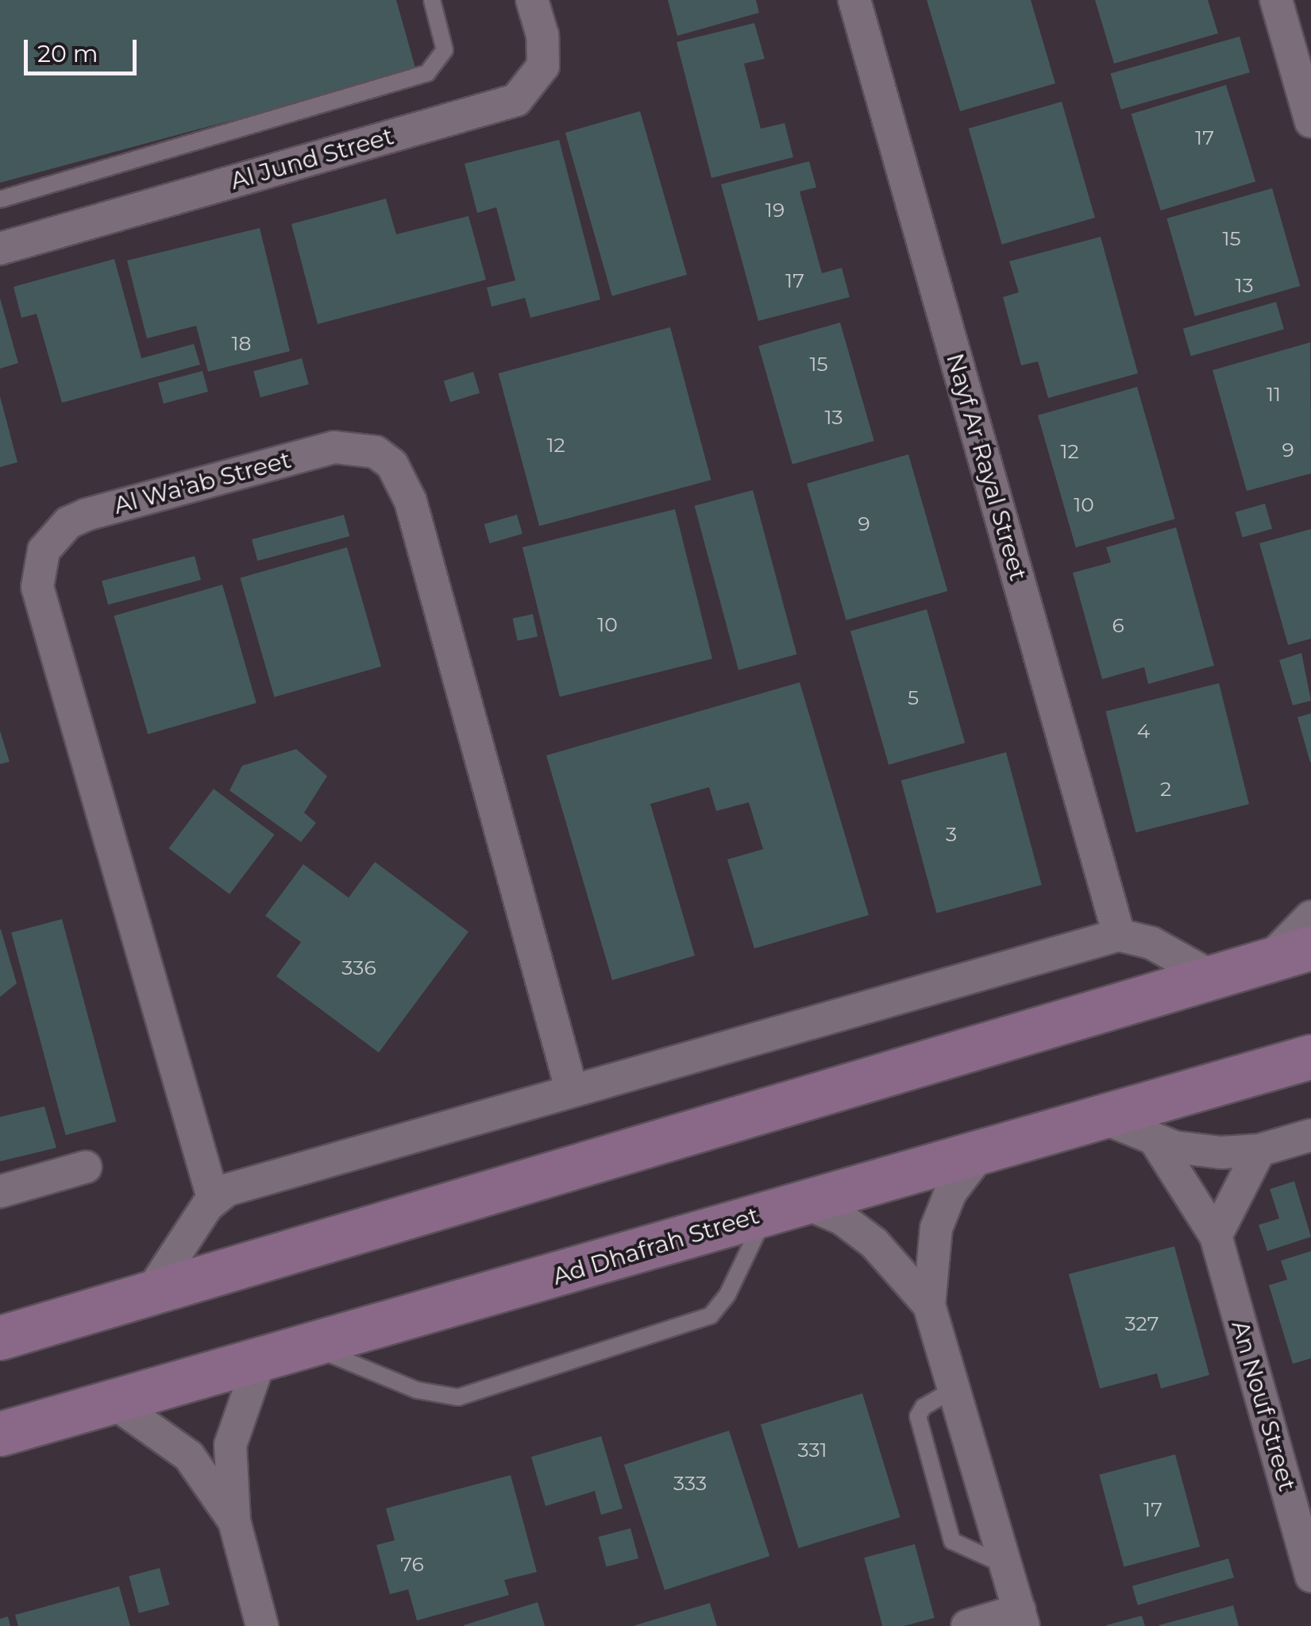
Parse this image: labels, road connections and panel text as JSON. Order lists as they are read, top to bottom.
{
  "streets": {
    "main road": ["Ad Dhafrah Street"],
    "street": [
      "Al Jund Street",
      "Nayf Ar Rayal Street",
      "Al Wa'ab Street",
      "An Nouf Street"
    ]
  },
  "house_numbers": [
    "17",
    "19",
    "15",
    "17",
    "13",
    "18",
    "15",
    "11",
    "13",
    "12",
    "9",
    "12",
    "10",
    "9",
    "10",
    "6",
    "5",
    "4",
    "2",
    "3",
    "336",
    "327",
    "331",
    "333",
    "17",
    "76"
  ],
  "scale_bar": "20 m"
}
